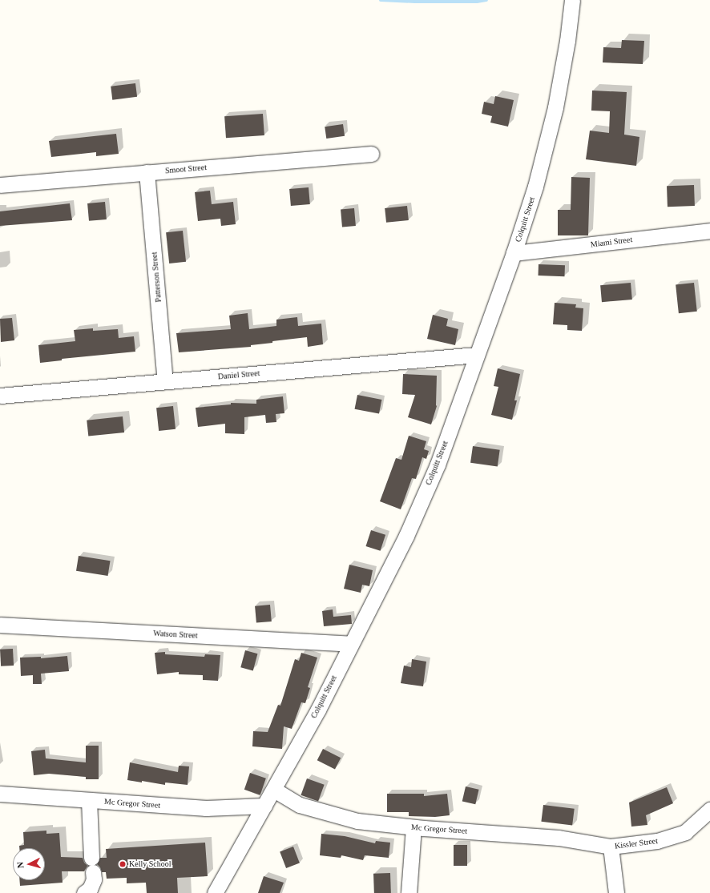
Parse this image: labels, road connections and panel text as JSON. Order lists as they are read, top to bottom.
{
  "streets": {
    "street": [
      "Smoot Street",
      "Colquitt Street",
      "Miami Street",
      "Patterson Street",
      "Daniel Street",
      "Watson Street",
      "Mc Gregor Street",
      "Kissler Street"
    ]
  },
  "crossings": [
    ["Smoot Street", "Patterson Street"],
    ["Colquitt Street", "Miami Street"],
    ["Colquitt Street", "Daniel Street"],
    ["Colquitt Street", "Watson Street"],
    ["Colquitt Street", "Mc Gregor Street"],
    ["Patterson Street", "Daniel Street"],
    ["Mc Gregor Street", "Kissler Street"]
  ],
  "places": ["Kelly School"],
  "north": "left"
}
